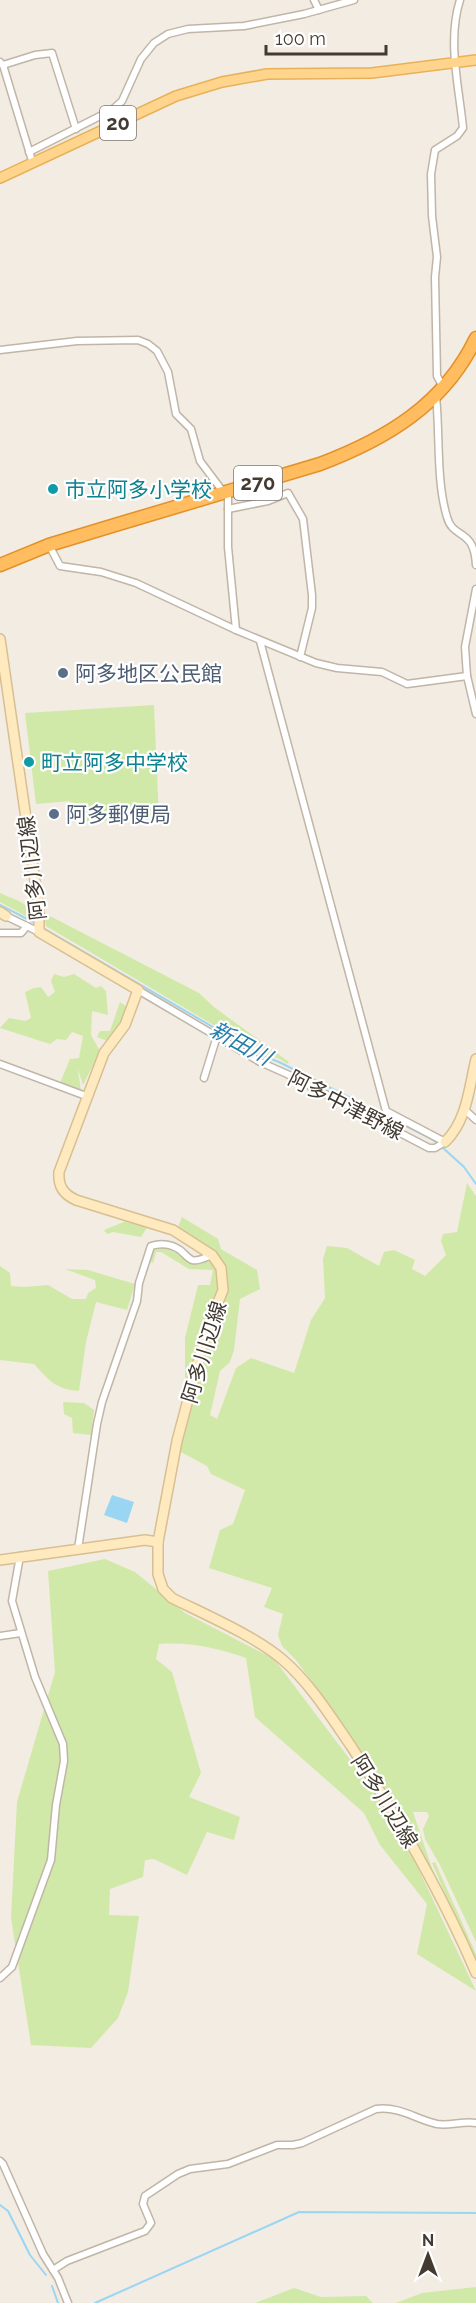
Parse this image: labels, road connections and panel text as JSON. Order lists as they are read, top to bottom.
{
  "streets": {
    "highway": ["270"],
    "main road": ["20", "阿多川辺線"],
    "street": ["阿多中津野線"]
  },
  "crossings": [
    ["阿多川辺線", "阿多中津野線"]
  ],
  "water": ["新田川"],
  "places": [
    "市立阿多小学校",
    "阿多地区公民館",
    "町立阿多中学校",
    "阿多郵便局"
  ],
  "scale_bar": "100 m",
  "north": "top"
}
